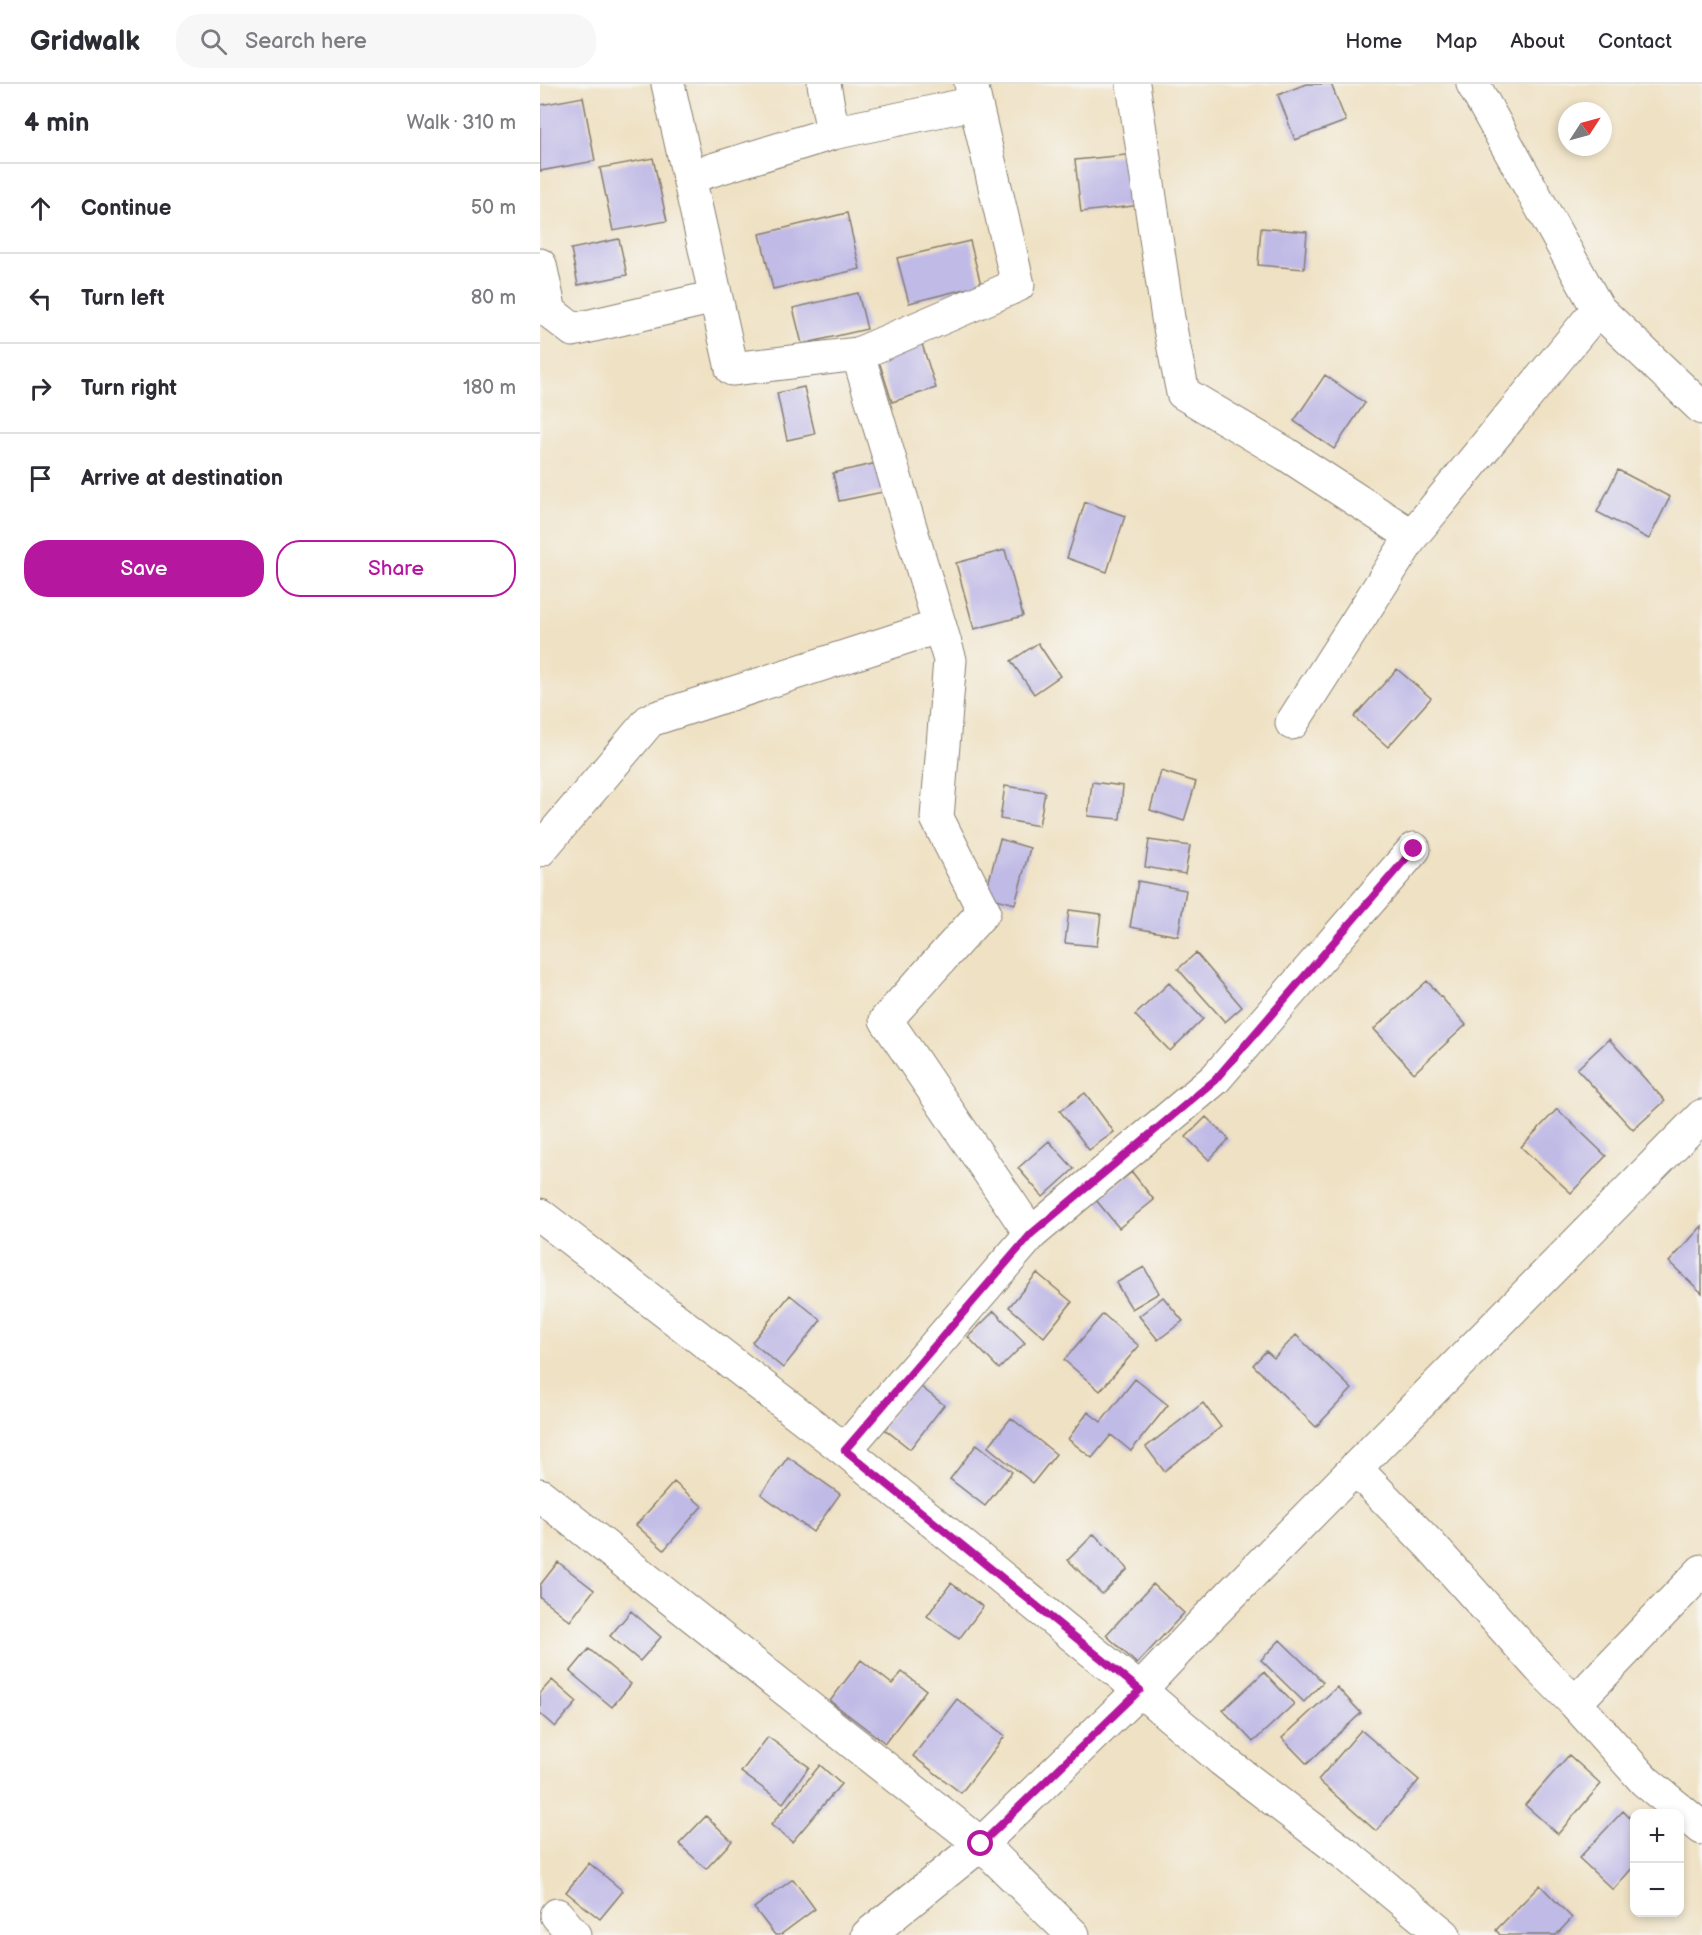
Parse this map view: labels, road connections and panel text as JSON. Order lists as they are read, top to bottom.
{
  "north": "top right",
  "page": {
    "header": "Gridwalk",
    "search": "Search here",
    "nav": [
      "Home",
      "Map",
      "About",
      "Contact"
    ],
    "heading": ["4 min", "Walk · 310 m"],
    "list": [
      ["Continue", "50 m"],
      ["Turn left", "80 m"],
      ["Turn right", "180 m"],
      "Arrive at destination"
    ],
    "buttons": ["Save", "Share"],
    "map_buttons": ["+", "−"]
  }
}
